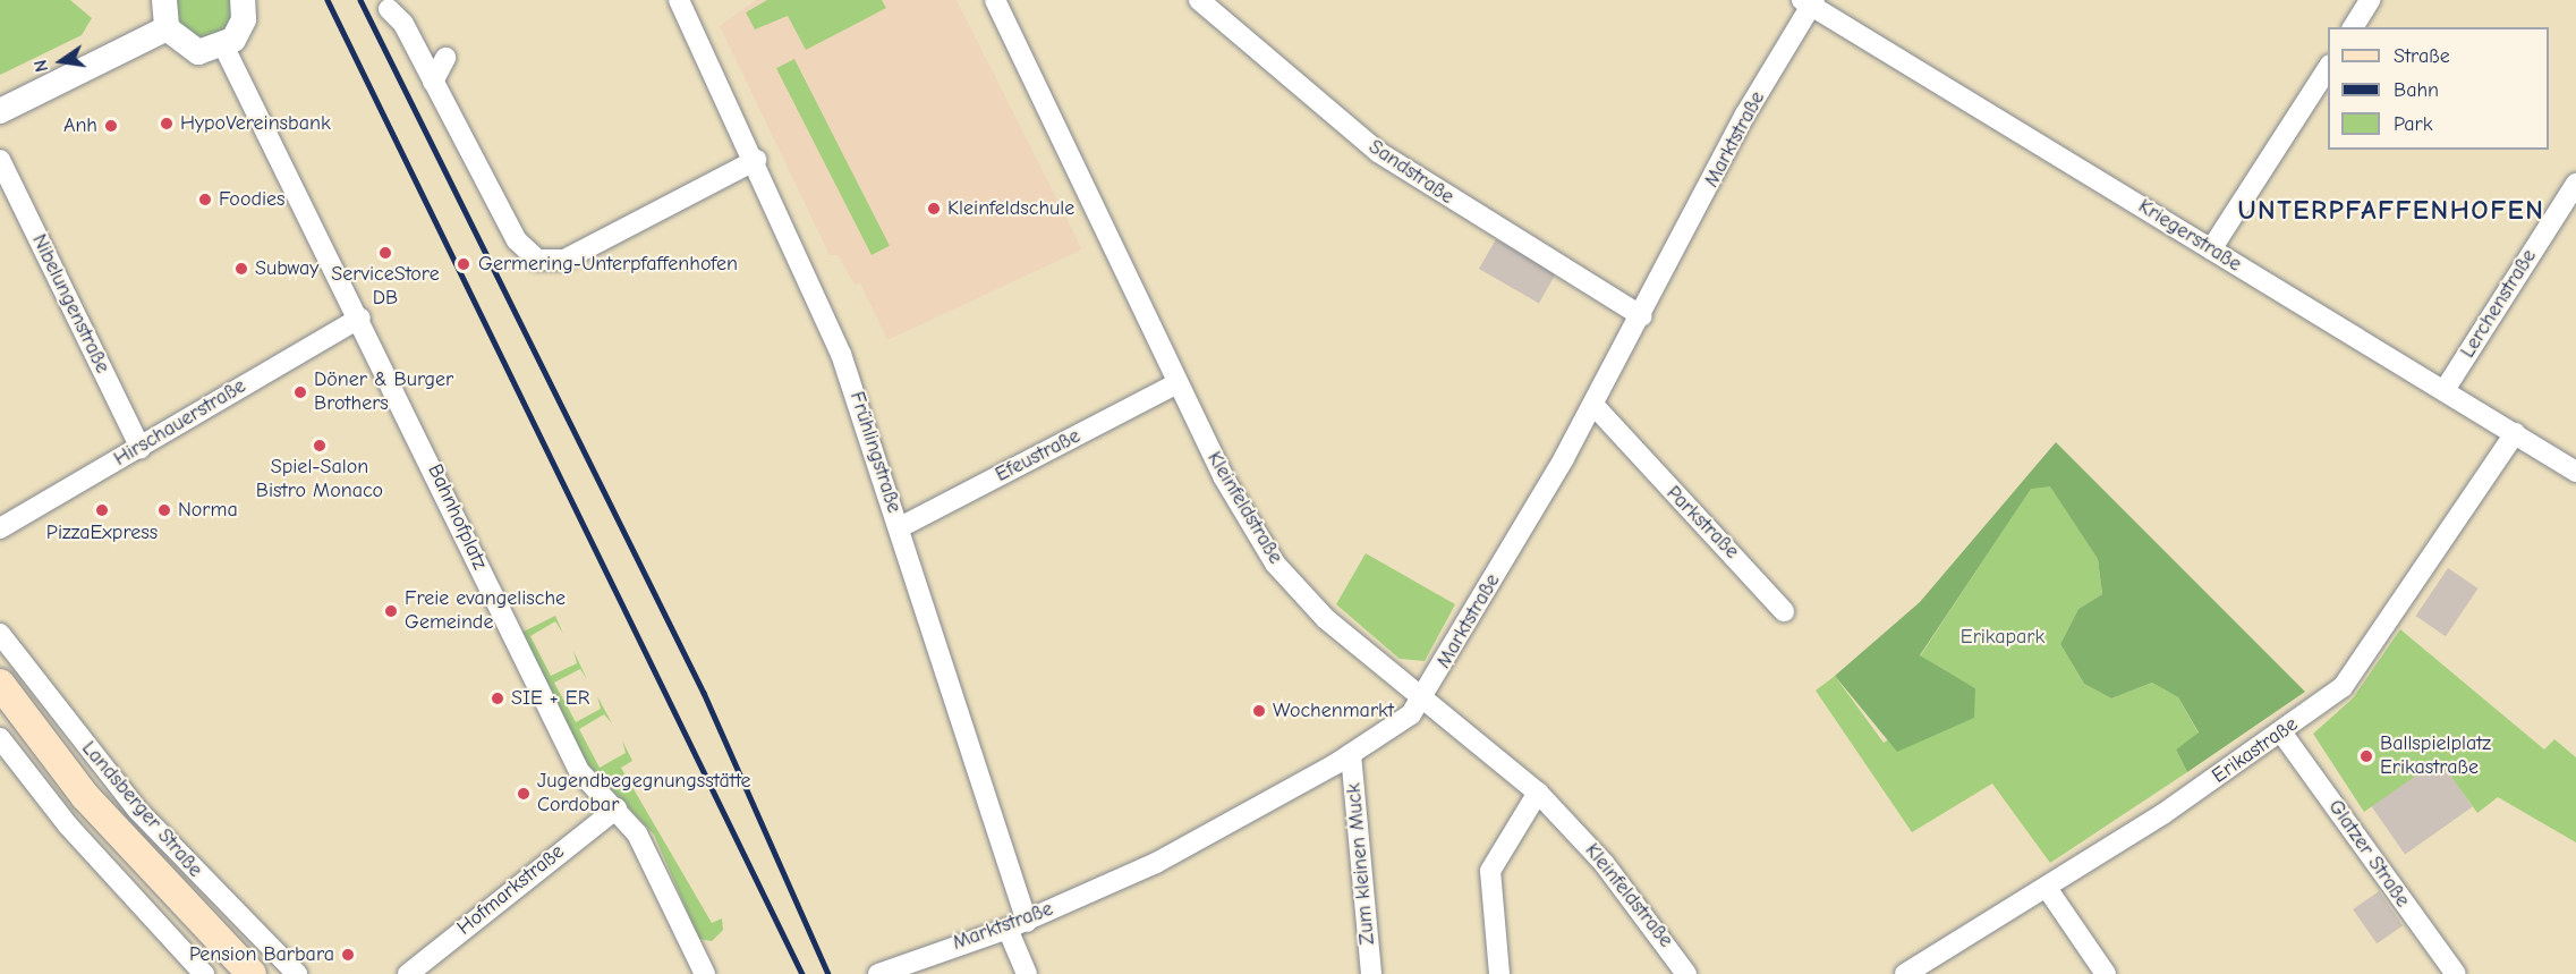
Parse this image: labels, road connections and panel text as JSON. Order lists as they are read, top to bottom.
{
  "streets": {
    "main road": ["Landsberger Straße"],
    "street": [
      "Marktstraße",
      "Sandstraße",
      "Kriegerstraße",
      "Nibelungenstraße",
      "Lerchenstraße",
      "Hirschauerstraße",
      "Frühlingstraße",
      "Efeustraße",
      "Kleinfeldstraße",
      "Bahnhofplatz",
      "Parkstraße",
      "Erikastraße",
      "Glatzer Straße",
      "Zum kleinen Muck",
      "Hofmarkstraße"
    ]
  },
  "crossings": [
    ["Marktstraße", "Sandstraße"],
    ["Marktstraße", "Kriegerstraße"],
    ["Marktstraße", "Frühlingstraße"],
    ["Marktstraße", "Kleinfeldstraße"],
    ["Marktstraße", "Parkstraße"],
    ["Marktstraße", "Zum kleinen Muck"],
    ["Kriegerstraße", "Lerchenstraße"],
    ["Kriegerstraße", "Erikastraße"],
    ["Nibelungenstraße", "Hirschauerstraße"],
    ["Hirschauerstraße", "Bahnhofplatz"],
    ["Frühlingstraße", "Efeustraße"],
    ["Efeustraße", "Kleinfeldstraße"],
    ["Bahnhofplatz", "Hofmarkstraße"],
    ["Erikastraße", "Glatzer Straße"]
  ],
  "districts": ["UNTERPFAFFENHOFEN"],
  "parks": ["Erikapark"],
  "places": [
    "HypoVereinsbank",
    "Anh",
    "Foodies",
    "Kleinfeldschule",
    "ServiceStore DB",
    "Germering-Unterpfaffenhofen",
    "Subway",
    "Döner & Burger Brothers",
    "Spiel-Salon Bistro Monaco",
    "PizzaExpress",
    "Norma",
    "Freie evangelische Gemeinde",
    "SIE + ER",
    "Wochenmarkt",
    "Ballspielplatz Erikastraße",
    "Jugendbegegnungsstätte Cordobar",
    "Pension Barbara"
  ],
  "legend": ["Straße", "Bahn", "Park"],
  "north": "left"
}
